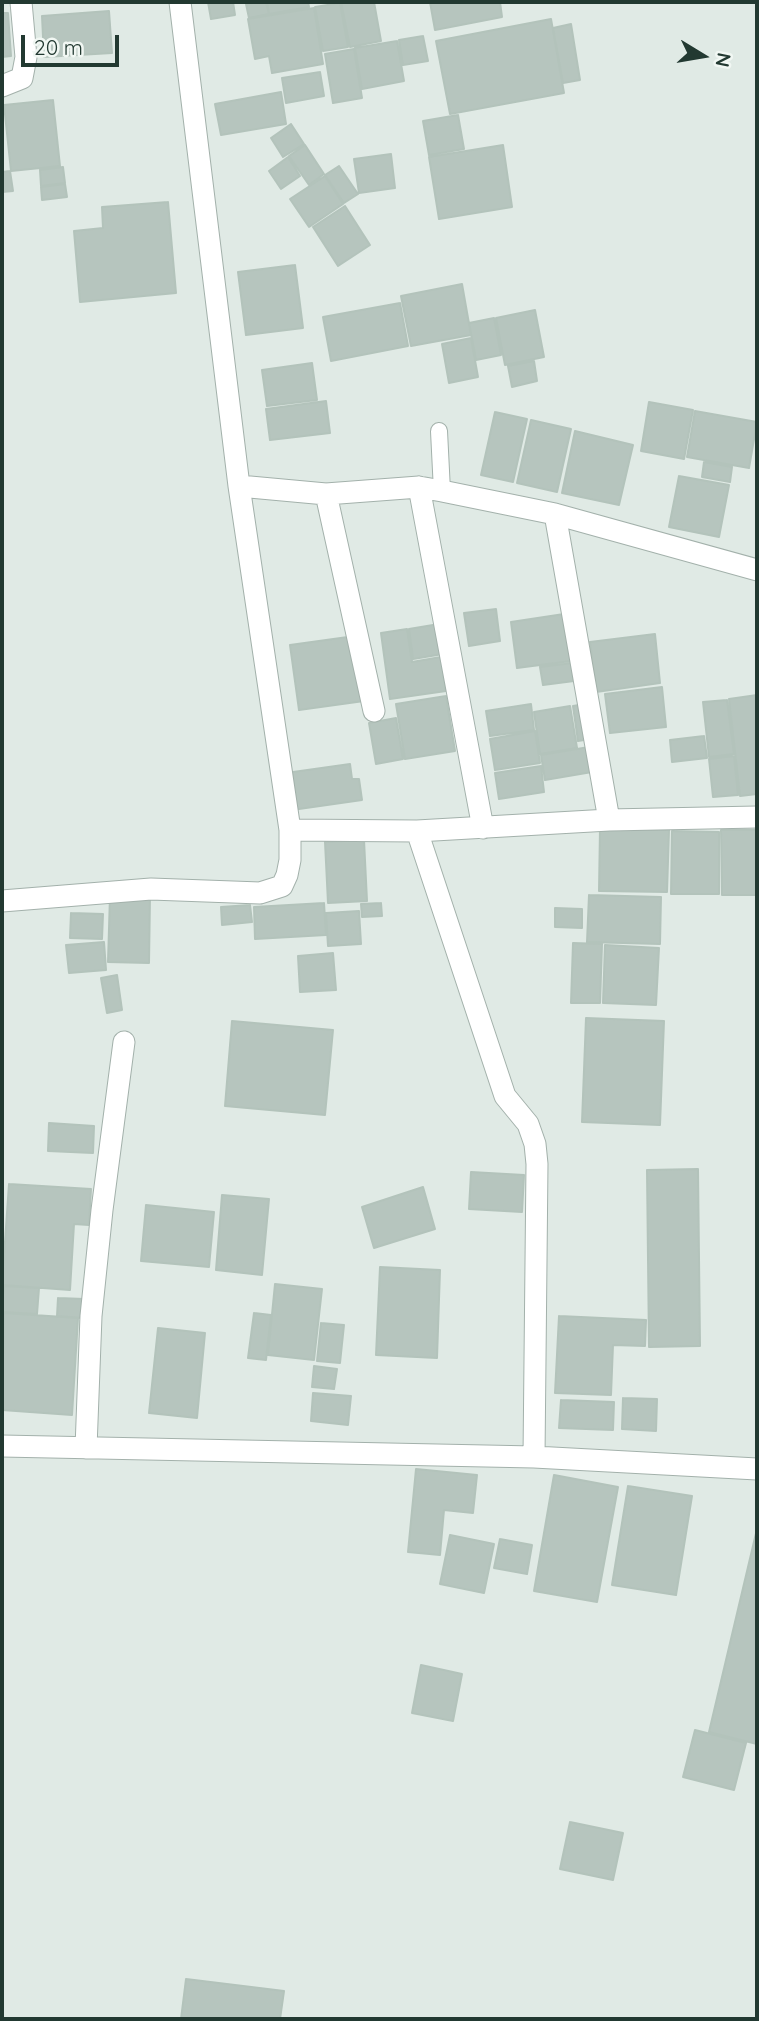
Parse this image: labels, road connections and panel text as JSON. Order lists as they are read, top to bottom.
{
  "scale_bar": "20 m",
  "north": "right"
}
